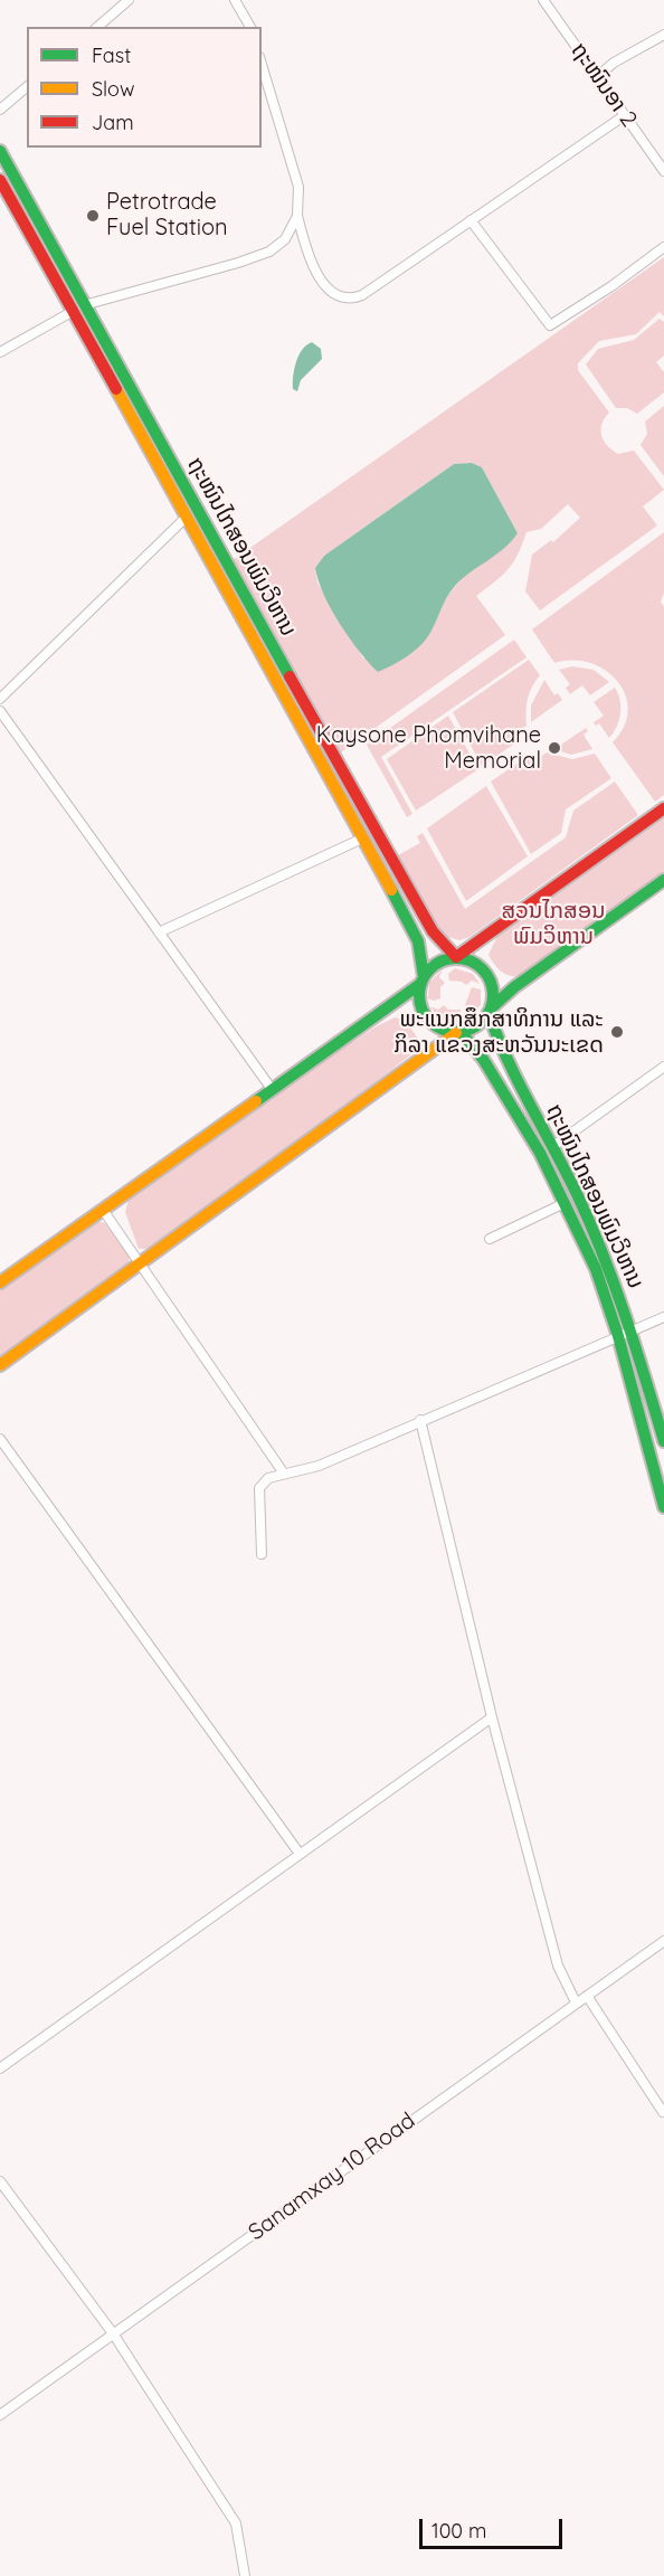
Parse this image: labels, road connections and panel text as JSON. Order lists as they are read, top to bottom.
{
  "streets": {
    "main road": ["ຖະໜົນໄກສອນພົມວິຫານ"],
    "street": ["ຖະໜົນອາ 2", "Sanamxay 10 Road"]
  },
  "parks": ["ສວນໄກສອນ ພົມວິຫານ"],
  "places": ["Petrotrade Fuel Station", "Kaysone Phomvihane Memorial", "ພະແນກສຶກສາທິການ ແລະ ກິລາ ແຂວງສະຫວັນນະເຂດ"],
  "legend": ["Fast", "Slow", "Jam"],
  "scale_bar": "100 m"
}
